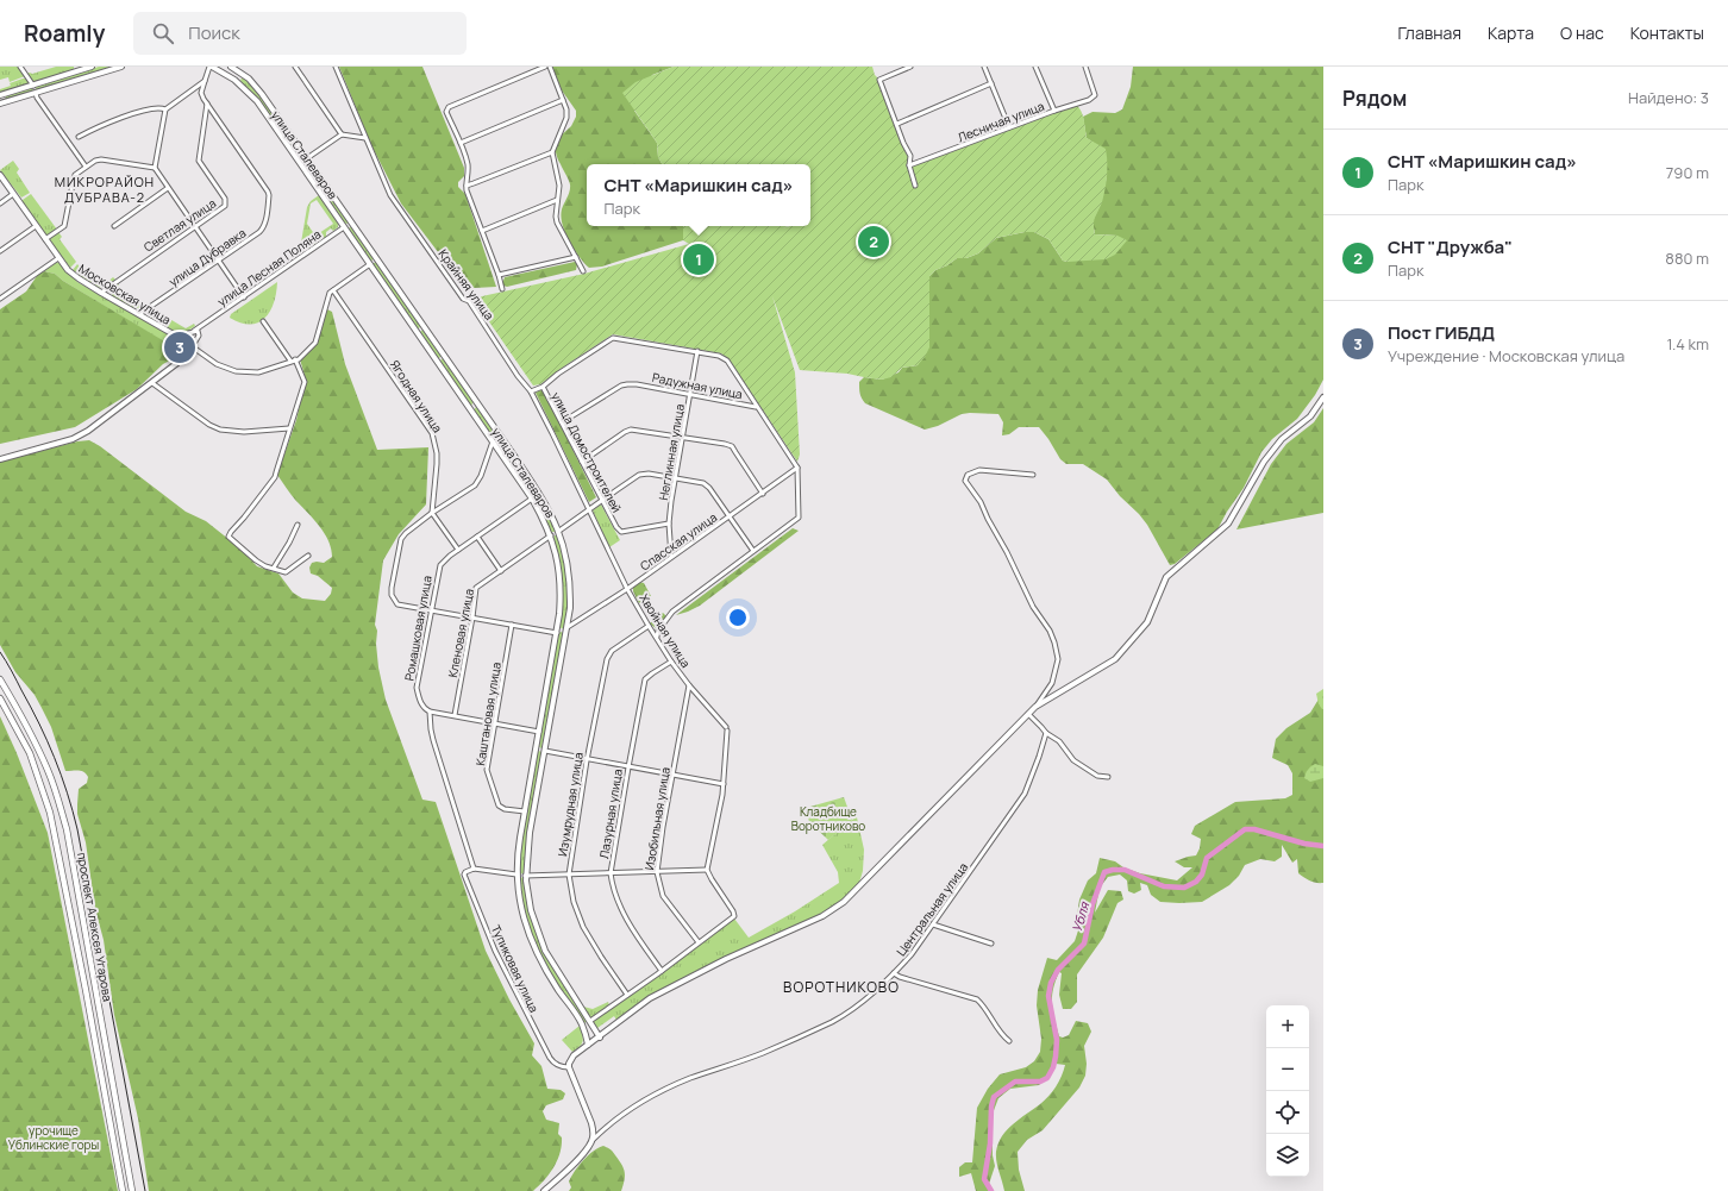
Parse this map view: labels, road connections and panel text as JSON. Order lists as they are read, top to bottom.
{
  "streets": {
    "main road": ["улица Сталеваров", "Московская улица", "проспект Алексея Угарова"],
    "street": [
      "Лесничая улица",
      "Светлая улица",
      "улица Дубравка",
      "улица Лесная Поляна",
      "Крайняя улица",
      "Радужная улица",
      "Ягодная улица",
      "улица Домостроителей",
      "Неглинная улица",
      "Спасская улица",
      "Ромашковая улица",
      "Хвойная улица",
      "Кленовая улица",
      "Каштановая улица",
      "Изумрудная улица",
      "Лазурная улица",
      "Изобильная улица",
      "Центральная улица",
      "Тупиковая улица"
    ]
  },
  "crossings": [
    ["улица Сталеваров", "улица Лесная Поляна"],
    ["улица Сталеваров", "Московская улица"],
    ["улица Сталеваров", "Спасская улица"],
    ["улица Сталеваров", "Ромашковая улица"],
    ["улица Сталеваров", "Кленовая улица"],
    ["улица Сталеваров", "Каштановая улица"],
    ["Светлая улица", "улица Дубравка"],
    ["Светлая улица", "Московская улица"],
    ["улица Дубравка", "Московская улица"],
    ["улица Лесная Поляна", "Московская улица"],
    ["Крайняя улица", "улица Домостроителей"],
    ["Крайняя улица", "Хвойная улица"],
    ["Московская улица", "Ягодная улица"],
    ["Радужная улица", "улица Домостроителей"],
    ["Радужная улица", "Неглинная улица"],
    ["Радужная улица", "Спасская улица"],
    ["улица Домостроителей", "Неглинная улица"],
    ["Неглинная улица", "Спасская улица"],
    ["Спасская улица", "Хвойная улица"],
    ["Ромашковая улица", "Тупиковая улица"],
    ["Хвойная улица", "Изумрудная улица"],
    ["Хвойная улица", "Лазурная улица"],
    ["Хвойная улица", "Изобильная улица"]
  ],
  "districts": ["МИКРОРАЙОН ДУБРАВА-2", "ВОРОТНИКОВО"],
  "water": ["Убля"],
  "parks": ["Кладбище Воротниково", "урочище Ублинские горы"],
  "page": {
    "header": "Roamly",
    "search": "Поиск",
    "nav": [
      "Главная",
      "Карта",
      "О нас",
      "Контакты"
    ],
    "heading": ["Рядом", "Найдено: 3"],
    "list": [
      {
        "mark": "1",
        "name": "СНТ «Маришкин сад»",
        "note": "Парк",
        "value": "790 m"
      },
      {
        "mark": "2",
        "name": "СНТ \"Дружба\"",
        "note": "Парк",
        "value": "880 m"
      },
      {
        "mark": "3",
        "name": "Пост ГИБДД",
        "note": "Учреждение · Московская улица",
        "value": "1.4 km"
      }
    ],
    "popup": ["СНТ «Маришкин сад»", "Парк"],
    "pins": ["2", "1", "3"],
    "map_buttons": ["+", "−"]
  }
}
